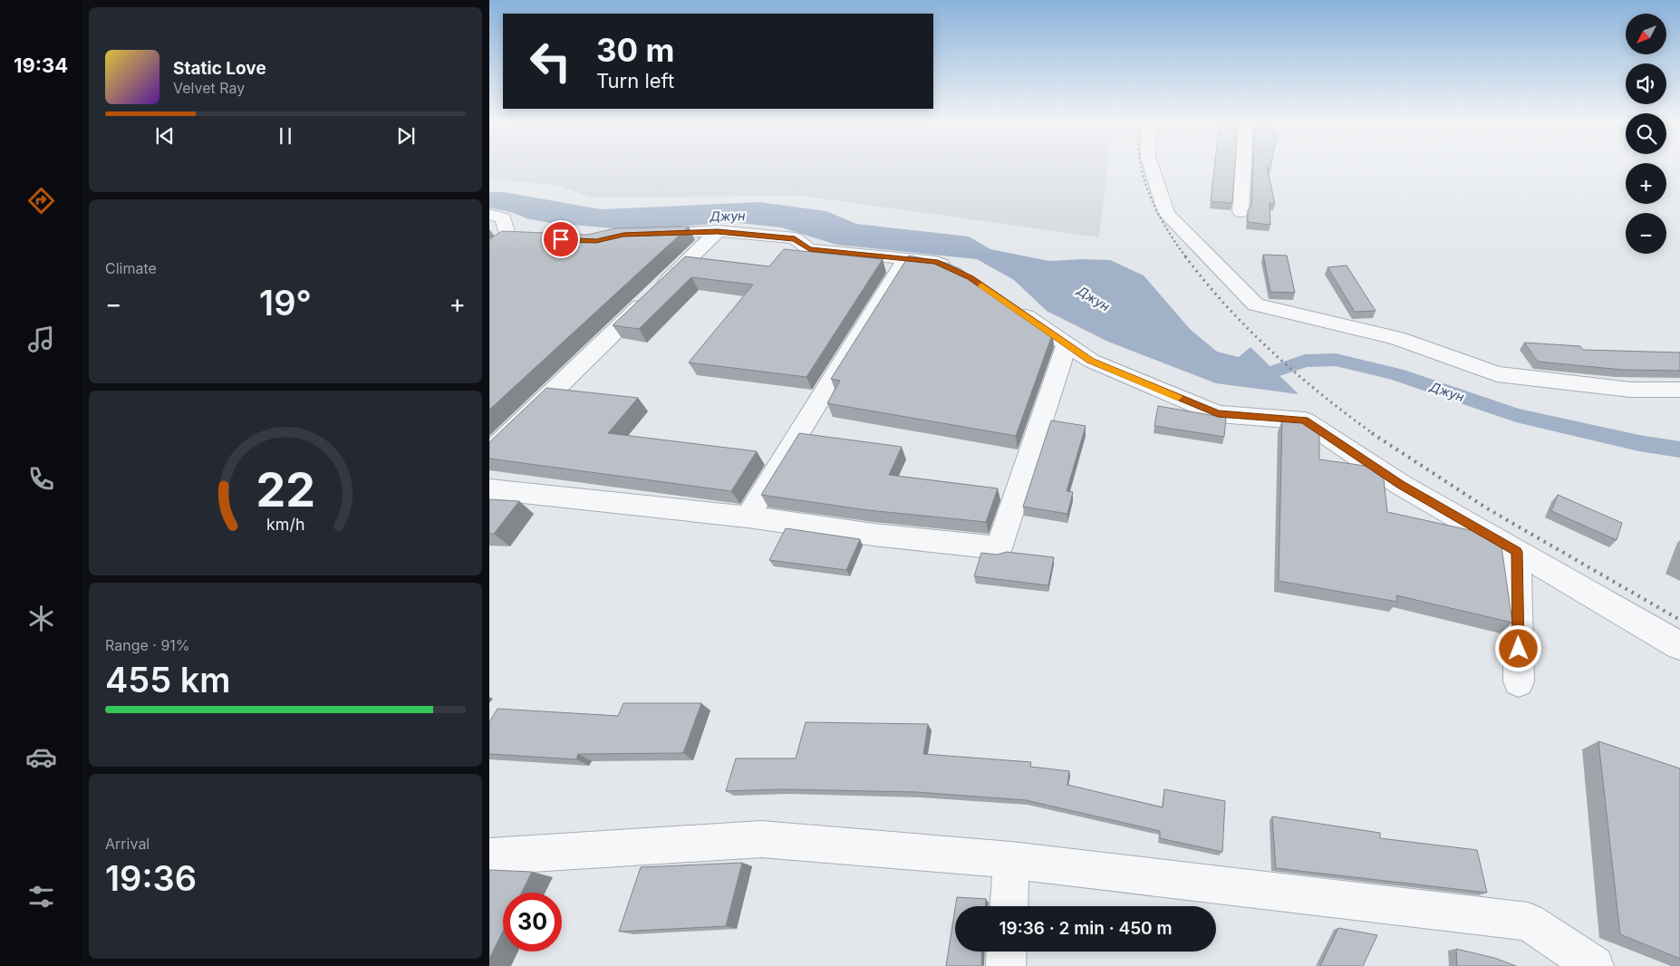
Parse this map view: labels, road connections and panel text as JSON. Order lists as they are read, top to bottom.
{
  "water": ["Джун"],
  "north": "bottom left",
  "page": {
    "tabs": "19:34",
    "map_buttons": ["+", "−"],
    "turn": ["30 m", "Turn left"],
    "song": ["Static Love", "Velvet Ray"],
    "tile": [
      "Climate",
      ["Range · 91%", "455 km"],
      ["Arrival", "19:36"]
    ],
    "heat": ["−", "19°", "+"],
    "limit": "30",
    "trip": "19:36 · 2 min · 450 m",
    "gauge": ["22", "km/h"]
  }
}
